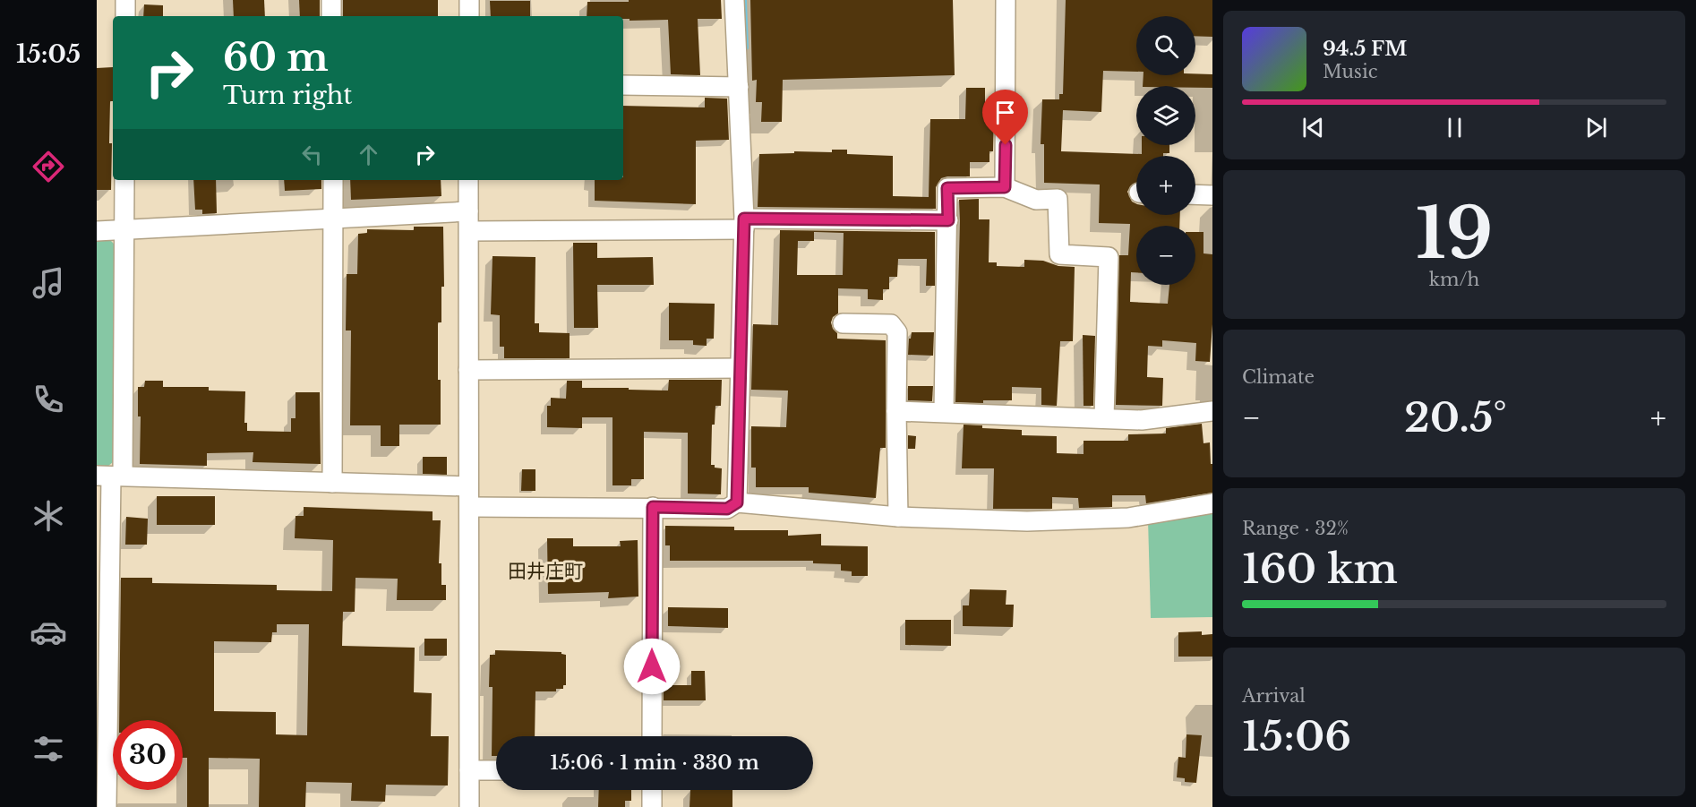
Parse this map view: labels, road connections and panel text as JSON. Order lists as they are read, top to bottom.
{
  "districts": ["田井庄町"],
  "page": {
    "tabs": "15:05",
    "map_buttons": ["+", "−"],
    "turn": ["60 m", "Turn right"],
    "song": ["94.5 FM", "Music"],
    "tile": [
      ["19", "km/h"],
      "Climate",
      ["Range · 32%", "160 km"],
      ["Arrival", "15:06"]
    ],
    "heat": ["−", "20.5°", "+"],
    "limit": "30",
    "trip": "15:06 · 1 min · 330 m"
  }
}
